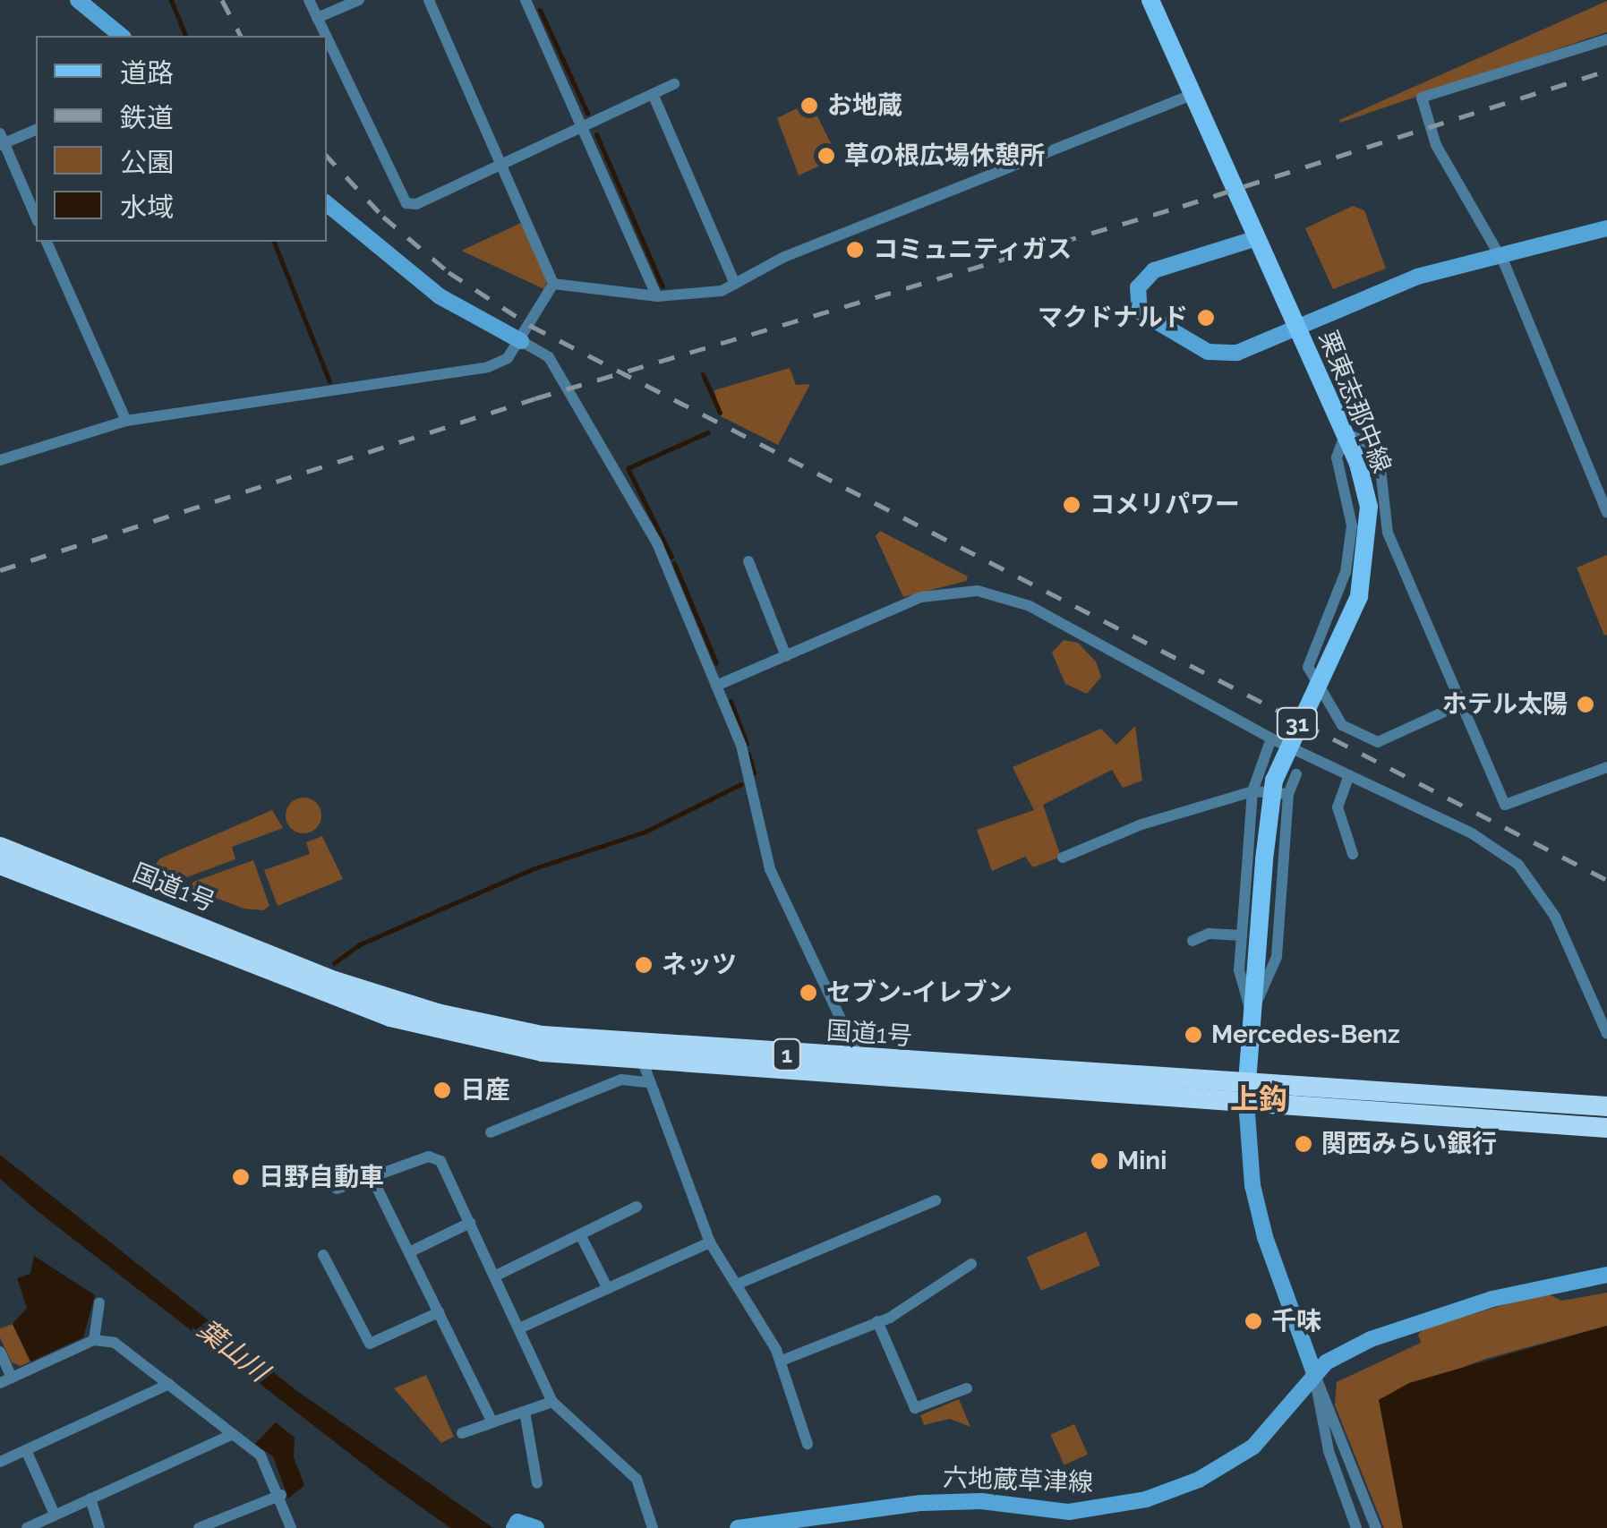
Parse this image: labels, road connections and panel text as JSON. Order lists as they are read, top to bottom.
{
  "streets": {
    "highway": ["国道1号", "1"],
    "main road": ["栗東志那中線", "31"],
    "street": ["六地蔵草津線"]
  },
  "crossings": [
    ["栗東志那中線", "国道1号"]
  ],
  "districts": ["上鈎"],
  "water": ["葉山川"],
  "places": [
    "お地蔵",
    "草の根広場休憩所",
    "コミュニティガス",
    "マクドナルド",
    "コメリパワー",
    "ホテル太陽",
    "ネッツ",
    "セブン-イレブン",
    "Mercedes-Benz",
    "日産",
    "関西みらい銀行",
    "Mini",
    "日野自動車",
    "千味"
  ],
  "legend": [
    "道路",
    "鉄道",
    "公園",
    "水域"
  ]
}
